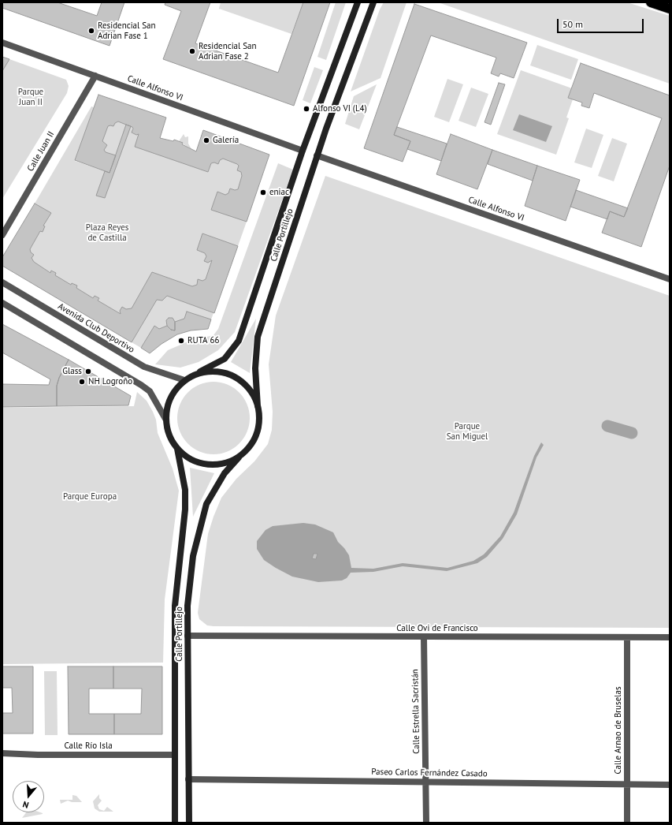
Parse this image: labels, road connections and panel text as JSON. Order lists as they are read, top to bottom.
{
  "streets": {
    "main road": ["Calle Portillejo"],
    "street": [
      "Calle Alfonso VI",
      "Calle Juan II",
      "Avenida Club Deportivo",
      "Calle Ovi de Francisco",
      "Calle Estrella Sacristán",
      "Calle Arnao de Bruselas",
      "Calle Río Isla",
      "Paseo Carlos Fernández Casado"
    ]
  },
  "crossings": [
    ["Calle Alfonso VI", "Calle Juan II"],
    ["Calle Alfonso VI", "Calle Portillejo"],
    ["Calle Portillejo", "Avenida Club Deportivo"],
    ["Calle Portillejo", "Calle Ovi de Francisco"],
    ["Calle Portillejo", "Calle Río Isla"],
    ["Calle Portillejo", "Paseo Carlos Fernández Casado"],
    ["Calle Ovi de Francisco", "Calle Estrella Sacristán"],
    ["Calle Ovi de Francisco", "Calle Arnao de Bruselas"],
    ["Calle Estrella Sacristán", "Paseo Carlos Fernández Casado"],
    ["Calle Arnao de Bruselas", "Paseo Carlos Fernández Casado"]
  ],
  "parks": [
    "Parque Juan II",
    "Plaza Reyes de Castilla",
    "Parque San Miguel",
    "Parque Europa"
  ],
  "places": [
    "Residencial San Adrian Fase 1",
    "Residencial San Adrian Fase 2",
    "Alfonso VI (L4)",
    "Galería",
    "eniac",
    "RUTA 66",
    "Glass",
    "NH Logroño"
  ],
  "scale_bar": "50 m",
  "north": "bottom"
}
